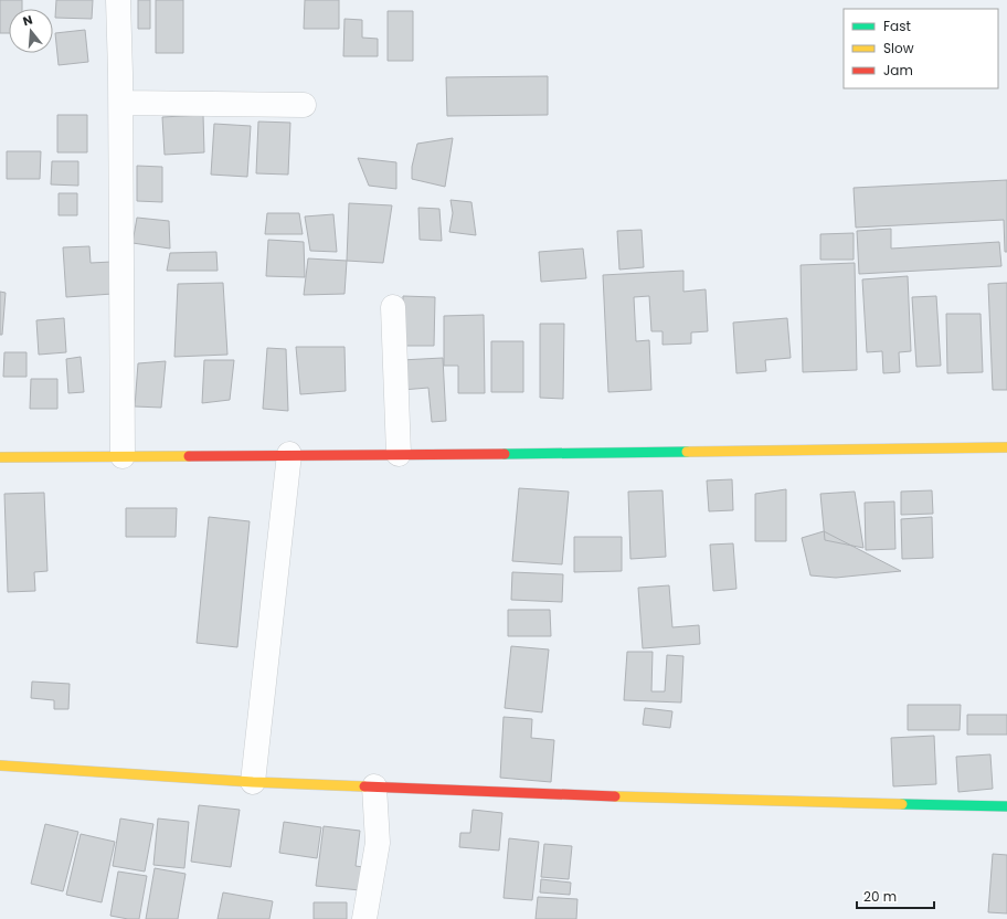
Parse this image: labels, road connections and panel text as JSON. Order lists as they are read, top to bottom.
{
  "legend": ["Fast", "Slow", "Jam"],
  "scale_bar": "20 m",
  "north": "top"
}
